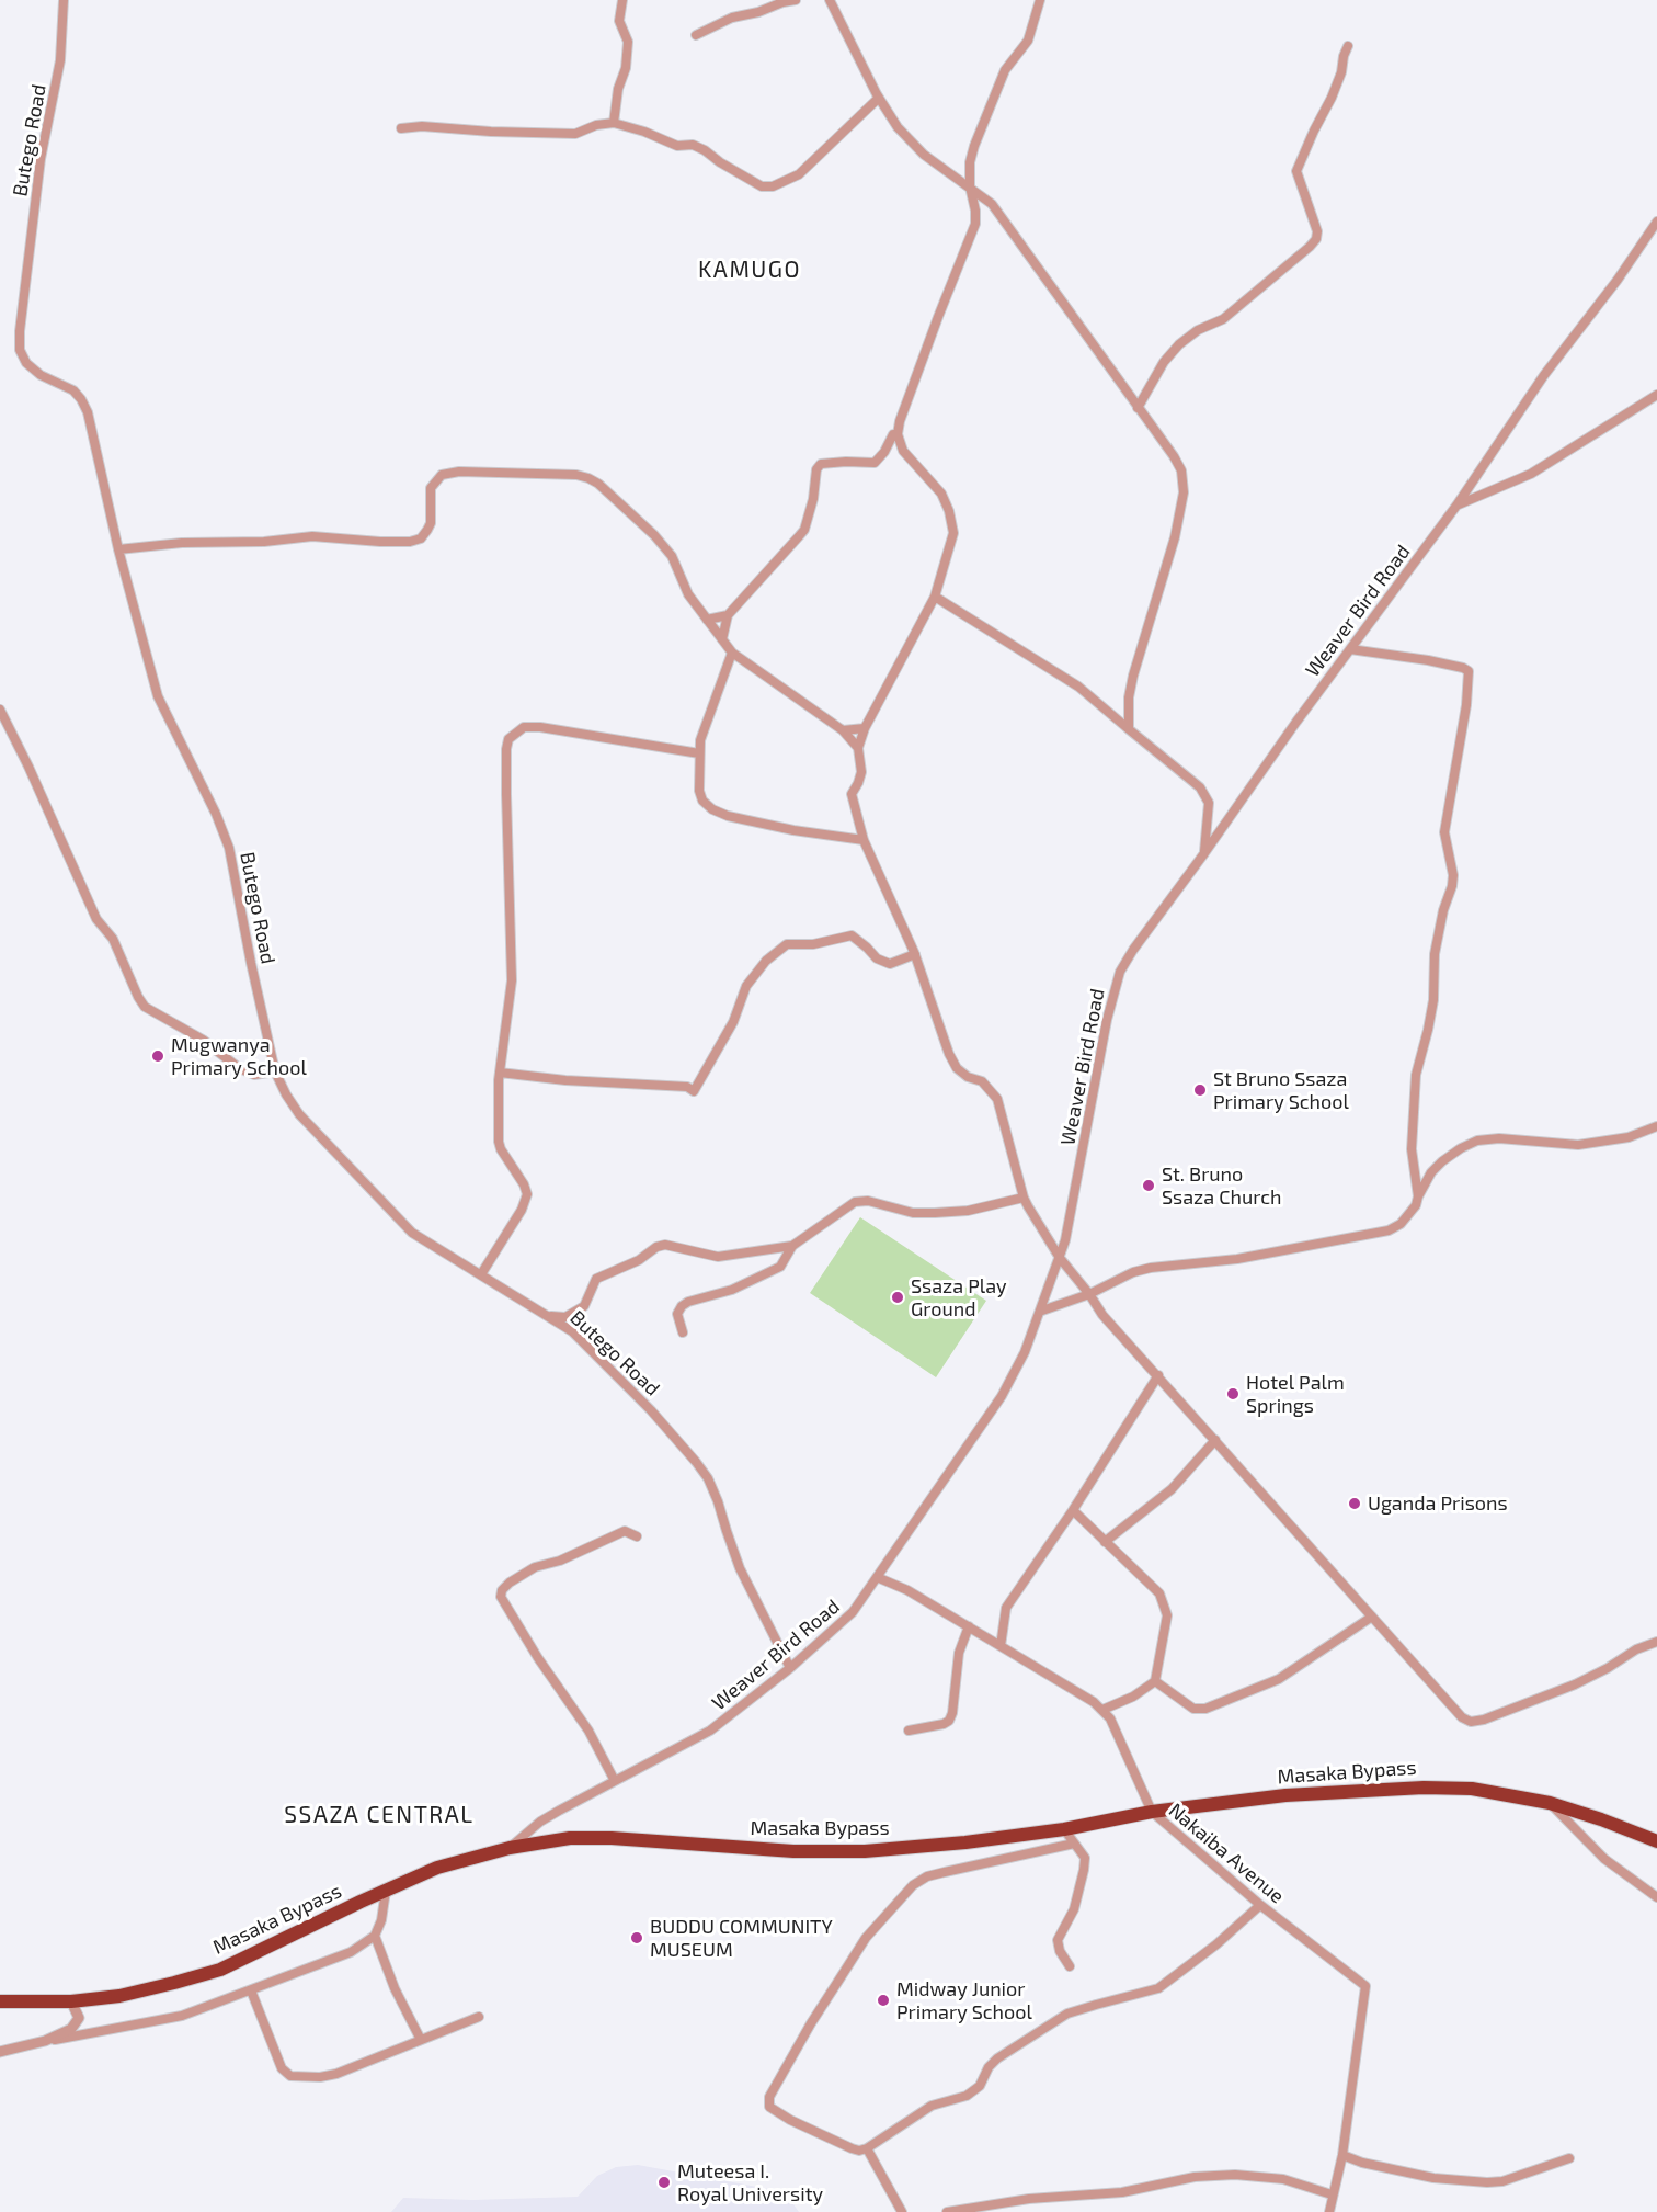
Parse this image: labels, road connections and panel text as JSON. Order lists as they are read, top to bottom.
{
  "streets": {
    "highway": ["Masaka Bypass"],
    "street": ["Butego Road", "Weaver Bird Road", "Nakaiba Avenue"]
  },
  "crossings": [
    ["Butego Road", "Weaver Bird Road"],
    ["Weaver Bird Road", "Masaka Bypass"],
    ["Weaver Bird Road", "Nakaiba Avenue"],
    ["Masaka Bypass", "Nakaiba Avenue"]
  ],
  "districts": ["KAMUGO", "SSAZA CENTRAL"],
  "places": [
    "Mugwanya Primary School",
    "St Bruno Ssaza Primary School",
    "St. Bruno Ssaza Church",
    "Ssaza Play Ground",
    "Hotel Palm Springs",
    "Uganda Prisons",
    "BUDDU COMMUNITY MUSEUM",
    "Midway Junior Primary School",
    "Muteesa I. Royal University"
  ]
}
